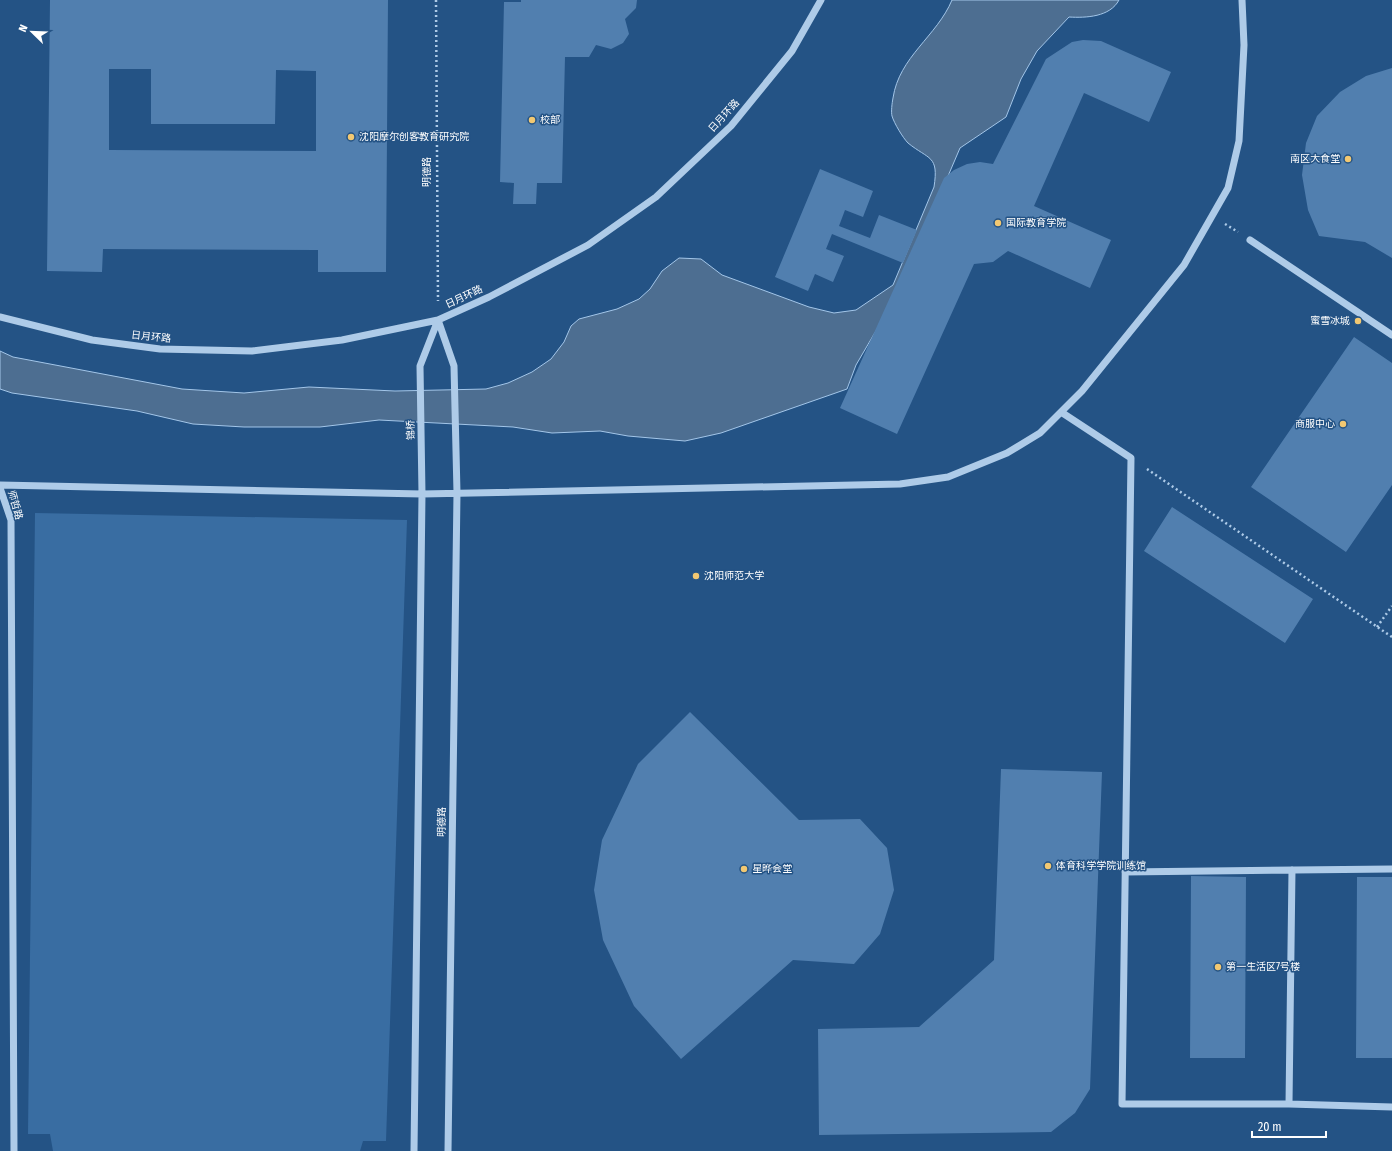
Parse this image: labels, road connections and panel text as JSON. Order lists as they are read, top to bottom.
{
  "streets": {
    "street": [
      "日月环路",
      "明德路",
      "锦桥",
      "师哲路"
    ]
  },
  "crossings": [
    ["日月环路", "明德路"],
    ["日月环路", "锦桥"],
    ["明德路", "锦桥"]
  ],
  "places": [
    "校部",
    "沈阳摩尔创客教育研究院",
    "南区大食堂",
    "国际教育学院",
    "蜜雪冰城",
    "商服中心",
    "沈阳师范大学",
    "体育科学学院训练馆",
    "星晔会堂",
    "第一生活区7号楼"
  ],
  "scale_bar": "20 m",
  "north": "top left"
}
